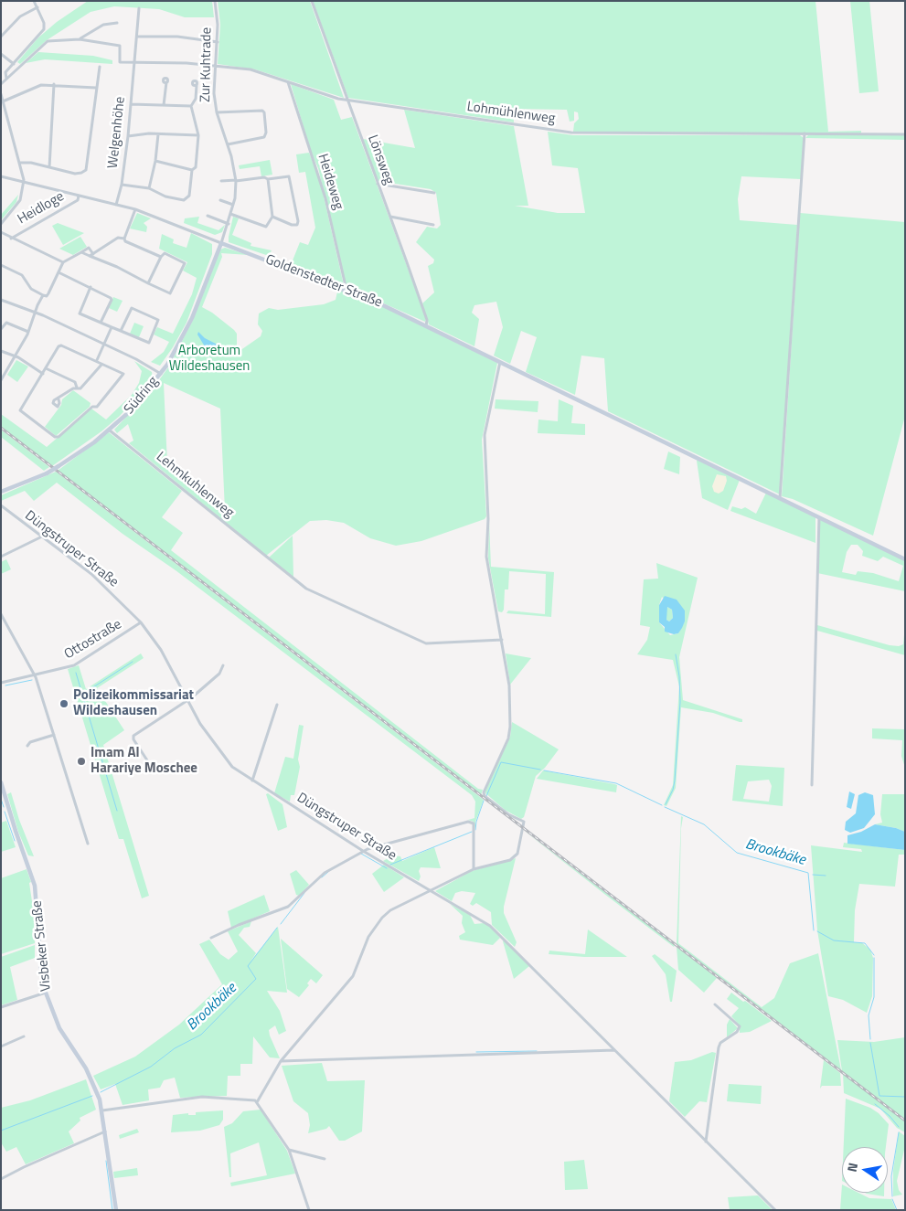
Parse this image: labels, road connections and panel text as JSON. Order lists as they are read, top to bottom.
{
  "streets": {
    "main road": ["Goldenstedter Straße", "Südring", "Visbeker Straße"],
    "street": [
      "Zur Kuhtrade",
      "Lohmühlenweg",
      "Welgenhöhe",
      "Lönsweg",
      "Heideweg",
      "Heidloge",
      "Lehmkuhlenweg",
      "Düngstruper Straße",
      "Ottostraße"
    ]
  },
  "crossings": [
    ["Zur Kuhtrade", "Lohmühlenweg"],
    ["Zur Kuhtrade", "Goldenstedter Straße"],
    ["Zur Kuhtrade", "Südring"],
    ["Lohmühlenweg", "Welgenhöhe"],
    ["Lohmühlenweg", "Lönsweg"],
    ["Lohmühlenweg", "Heideweg"],
    ["Welgenhöhe", "Goldenstedter Straße"],
    ["Lönsweg", "Goldenstedter Straße"],
    ["Heideweg", "Goldenstedter Straße"],
    ["Heidloge", "Goldenstedter Straße"],
    ["Goldenstedter Straße", "Südring"],
    ["Südring", "Lehmkuhlenweg"],
    ["Düngstruper Straße", "Ottostraße"]
  ],
  "water": ["Brookbäke"],
  "parks": ["Arboretum Wildeshausen"],
  "places": ["Polizeikommissariat Wildeshausen", "Imam Al Harariye Moschee"],
  "north": "left"
}
